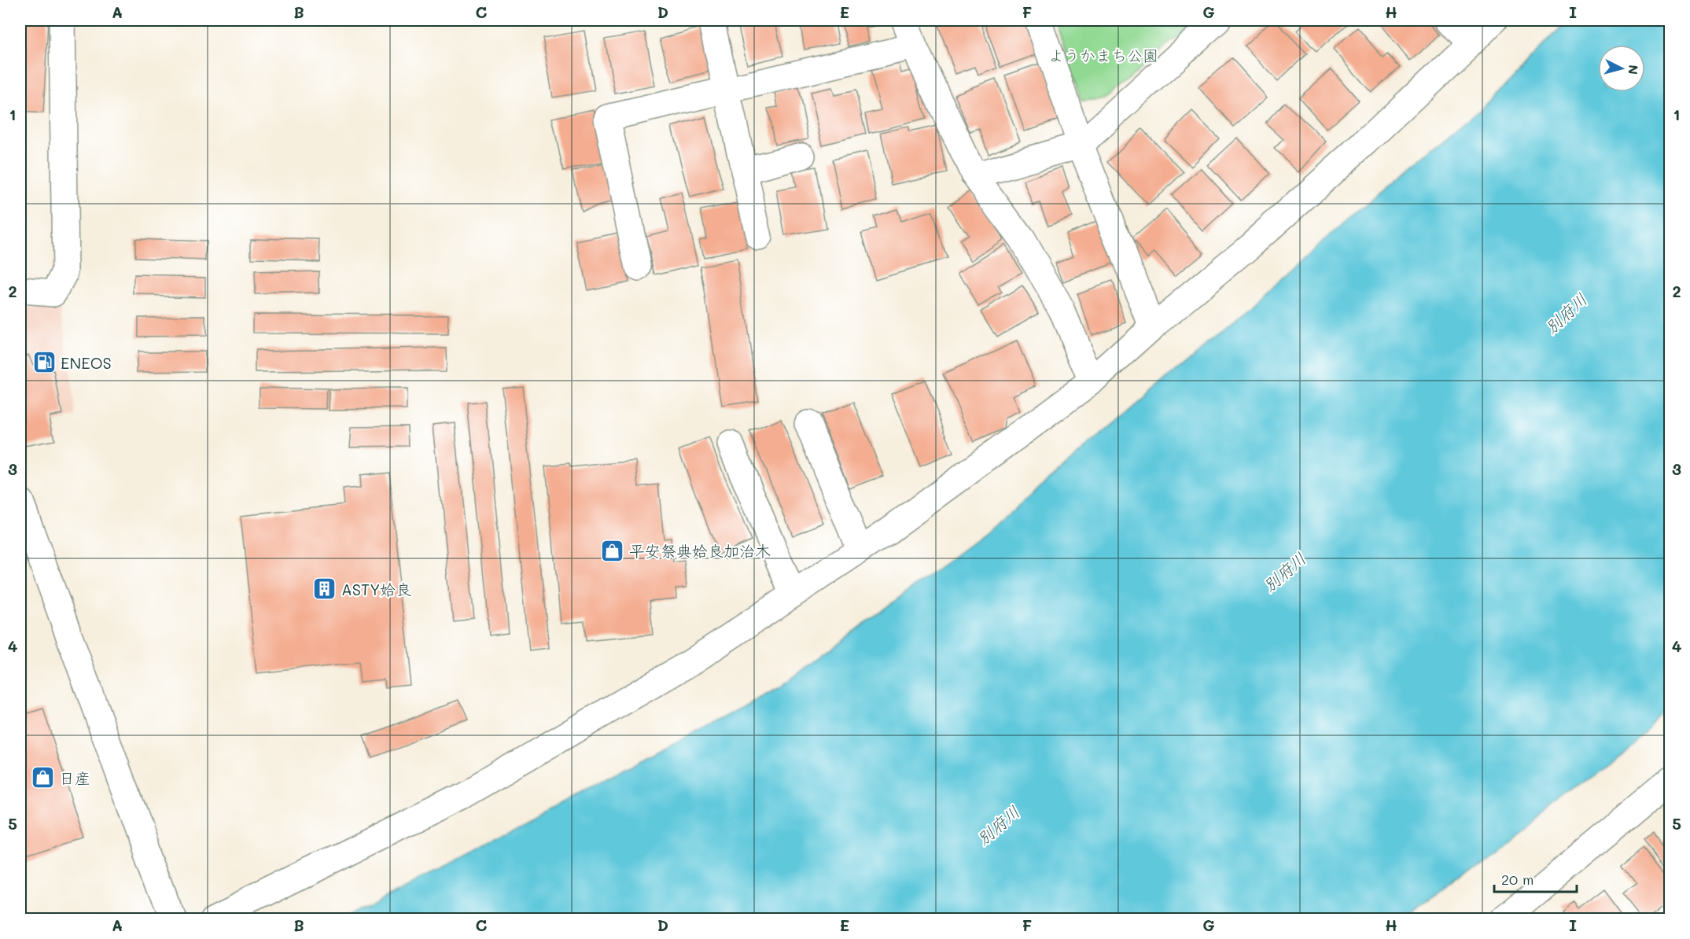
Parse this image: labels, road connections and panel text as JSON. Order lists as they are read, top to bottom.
{
  "water": ["別府川"],
  "parks": ["ようかまち公園"],
  "places": {
    "fuel station": ["ENEOS"],
    "shop": ["平安祭典姶良加治木", "日産"],
    "building": ["ASTY姶良"]
  },
  "scale_bar": "20 m",
  "north": "right",
  "grid": {
    "columns": [
      "A",
      "B",
      "C",
      "D",
      "E",
      "F",
      "G",
      "H",
      "I"
    ],
    "rows": [
      "1",
      "2",
      "3",
      "4",
      "5"
    ]
  }
}
